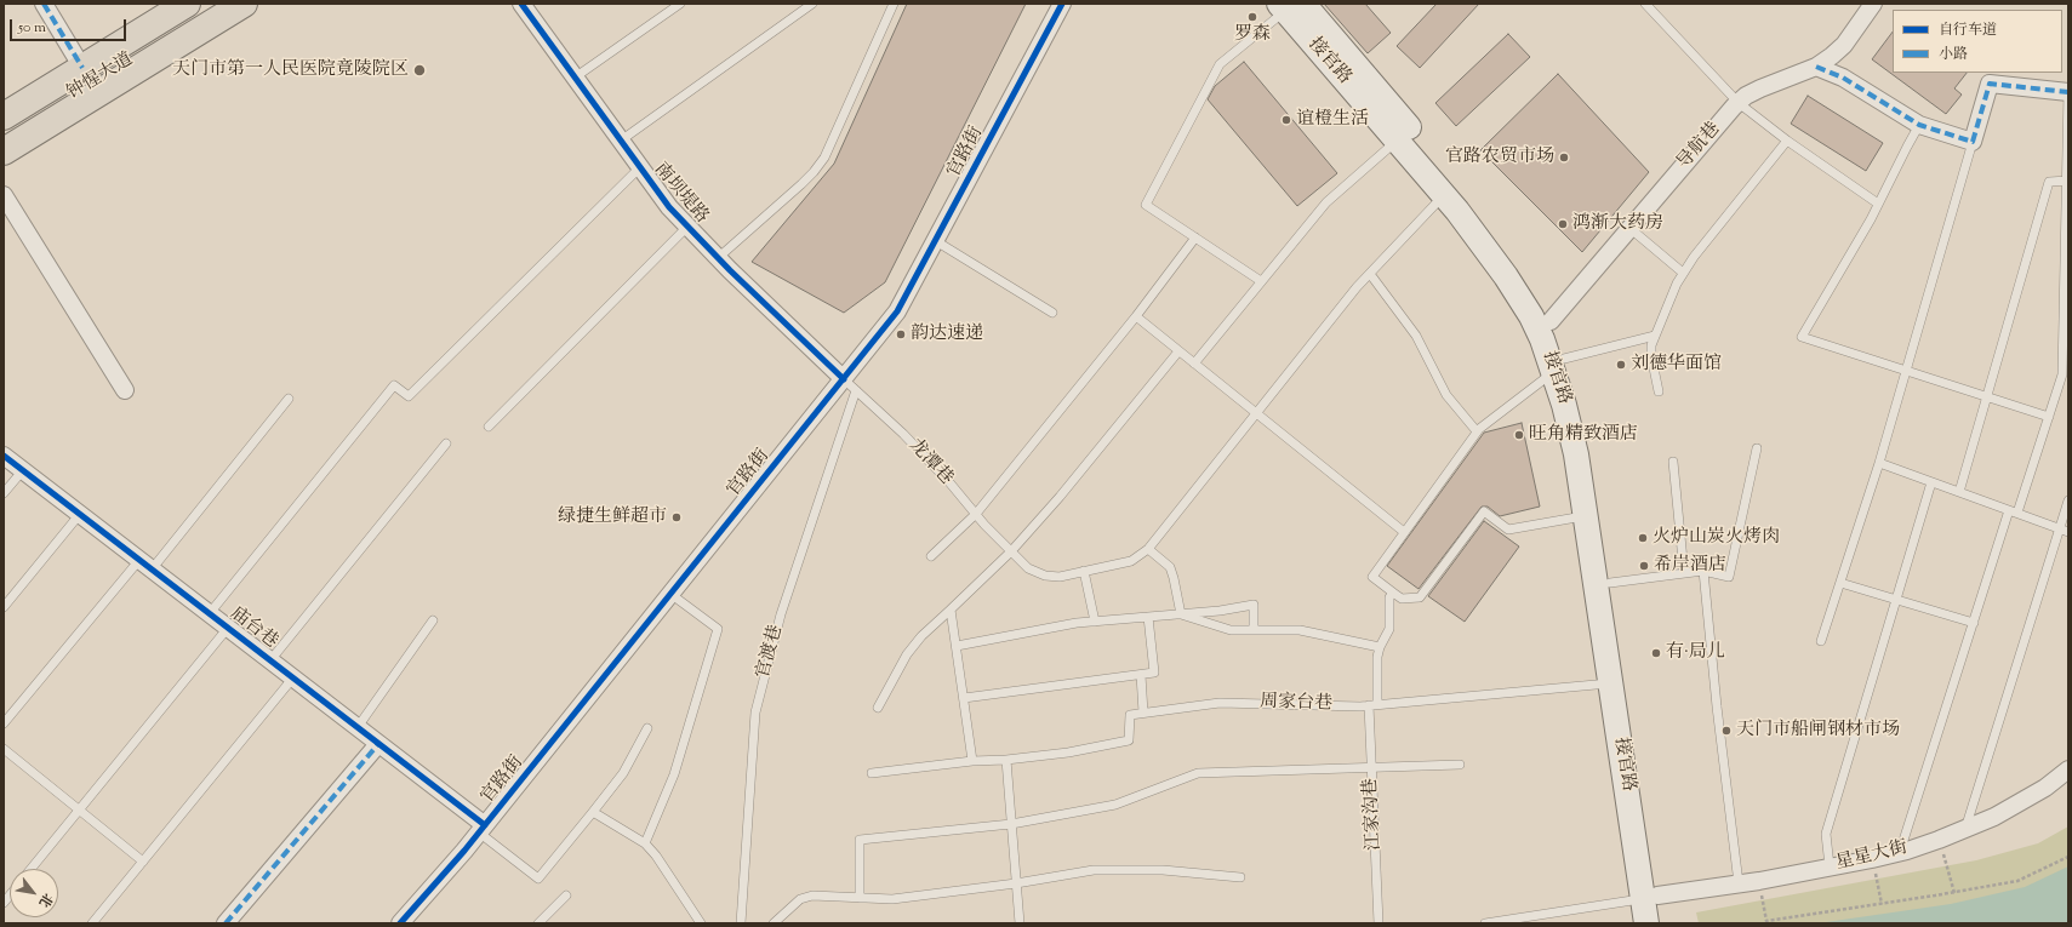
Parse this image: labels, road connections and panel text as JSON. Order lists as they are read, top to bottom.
{
  "streets": {
    "highway": ["钟惺大道"],
    "main road": ["接官路"],
    "street": [
      "导航巷",
      "官路街",
      "南坝堤路",
      "庙台巷",
      "星星大街"
    ],
    "lane": [
      "龙潭巷",
      "官渡巷",
      "周家台巷",
      "江家沟巷"
    ]
  },
  "crossings": [
    ["接官路", "导航巷"],
    ["接官路", "龙潭巷"],
    ["接官路", "周家台巷"],
    ["接官路", "星星大街"],
    ["官路街", "南坝堤路"],
    ["官路街", "龙潭巷"],
    ["官路街", "庙台巷"],
    ["官路街", "官渡巷"],
    ["南坝堤路", "龙潭巷"],
    ["南坝堤路", "官渡巷"],
    ["龙潭巷", "官渡巷"],
    ["周家台巷", "江家沟巷"]
  ],
  "places": [
    "罗森",
    "天门市第一人民医院竟陵院区",
    "谊橙生活",
    "官路农贸市场",
    "鸿渐大药房",
    "韵达速递",
    "刘德华面馆",
    "旺角精致酒店",
    "绿捷生鲜超市",
    "火炉山炭火烤肉",
    "希岸酒店",
    "有·局儿",
    "天门市船闸钢材市场"
  ],
  "legend": ["自行车道", "小路"],
  "scale_bar": "50 m",
  "north": "bottom right"
}
